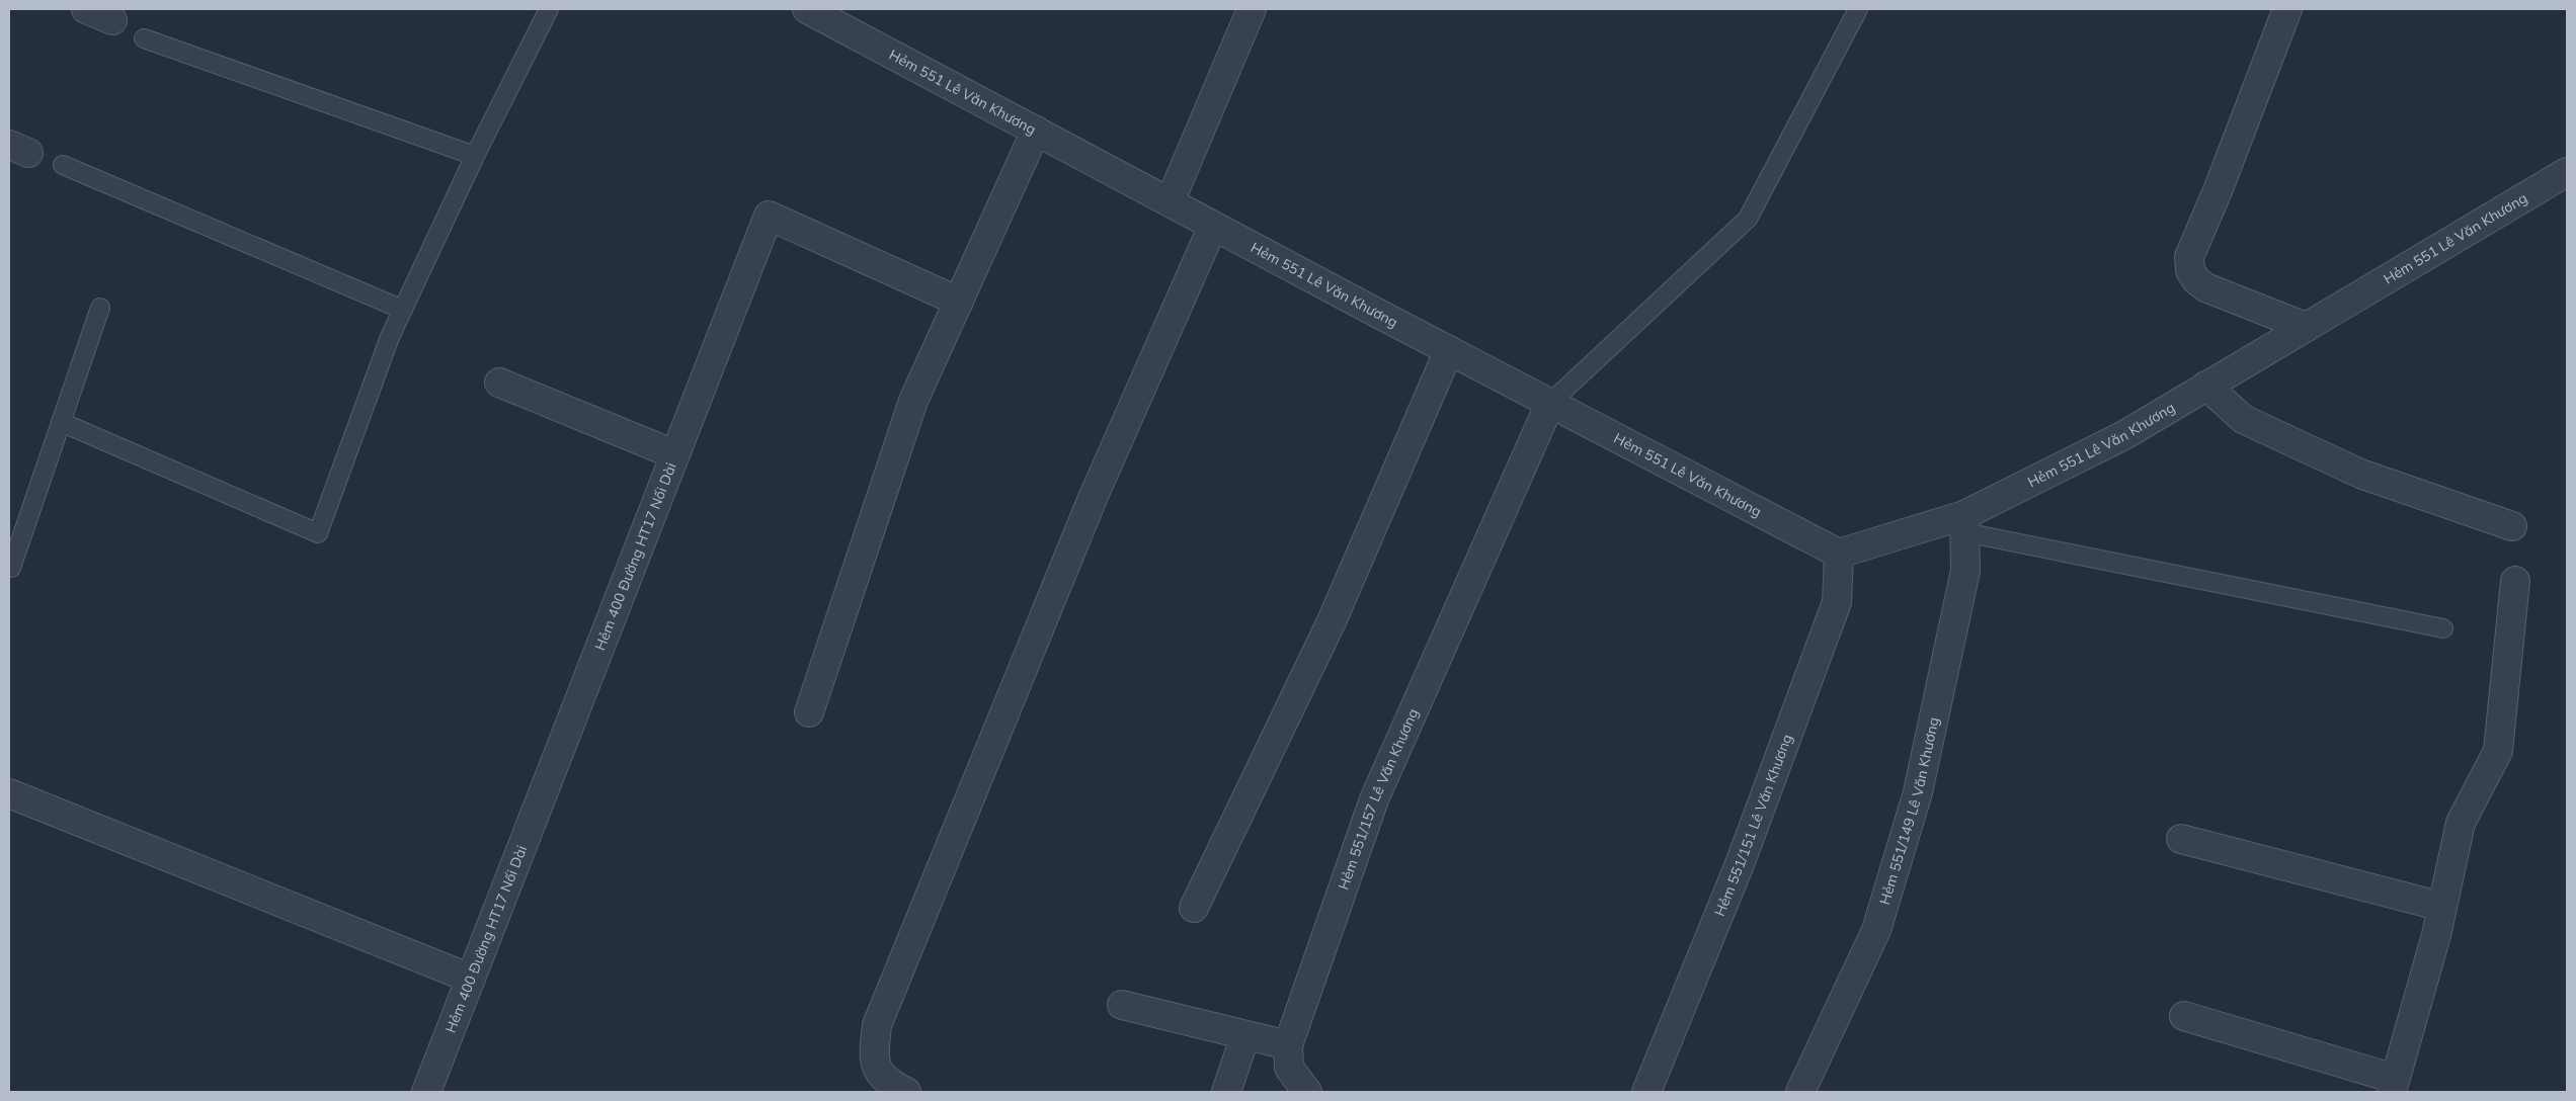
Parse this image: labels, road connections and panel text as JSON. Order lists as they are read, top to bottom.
{
  "streets": {
    "street": [
      "Hẻm 551 Lê Văn Khương",
      "Hẻm 400 Đường HT17 Nối Dài",
      "Hẻm 551/157 Lê Văn Khương",
      "Hẻm 551/149 Lê Văn Khương",
      "Hẻm 551/151 Lê Văn Khương"
    ]
  },
  "crossings": [
    ["Hẻm 551 Lê Văn Khương", "Hẻm 551/157 Lê Văn Khương"],
    ["Hẻm 551 Lê Văn Khương", "Hẻm 551/149 Lê Văn Khương"],
    ["Hẻm 551 Lê Văn Khương", "Hẻm 551/151 Lê Văn Khương"]
  ]
}
